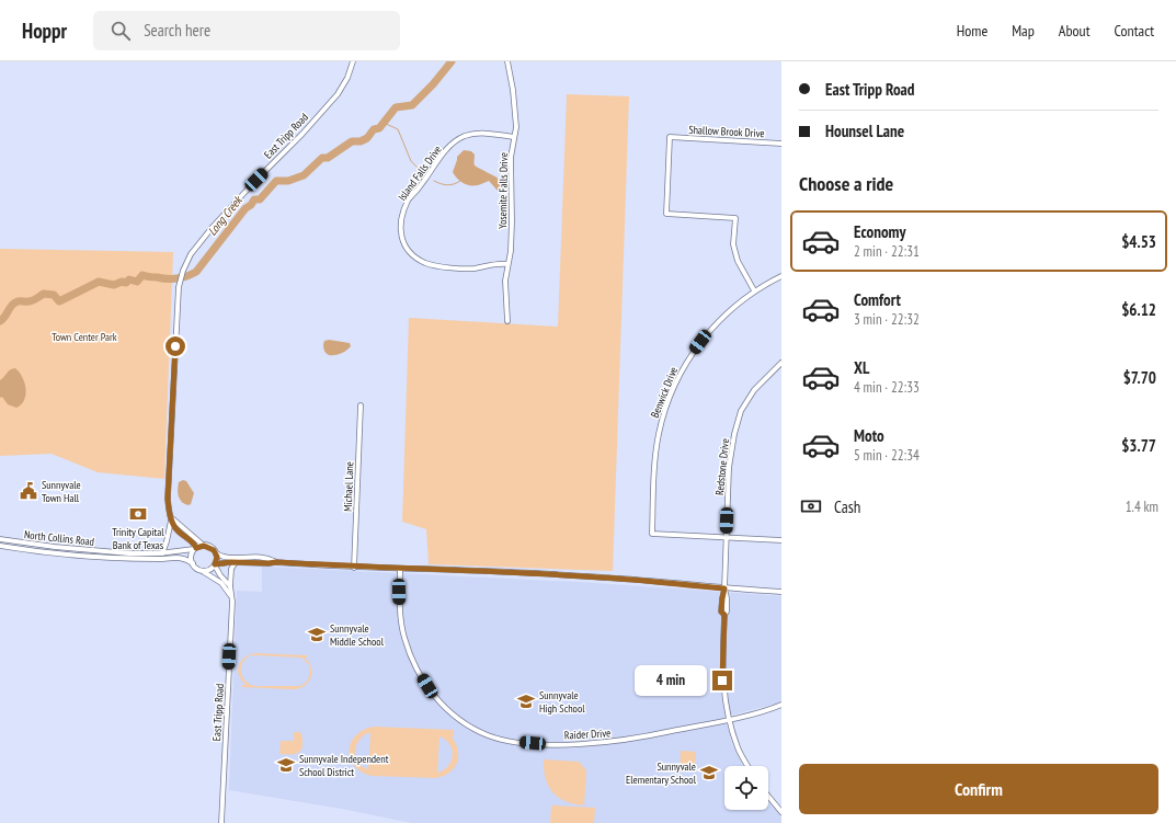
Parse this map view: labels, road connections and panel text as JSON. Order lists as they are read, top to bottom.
{
  "streets": {
    "street": [
      "Shallow Brook Drive",
      "East Tripp Road",
      "Island Falls Drive",
      "Yosemite Falls Drive",
      "Benwick Drive",
      "Redstone Drive",
      "Michael Lane",
      "North Collins Road",
      "Raider Drive"
    ]
  },
  "crossings": [
    ["Shallow Brook Drive", "Benwick Drive"],
    ["East Tripp Road", "North Collins Road"],
    ["Island Falls Drive", "Yosemite Falls Drive"],
    ["Benwick Drive", "Redstone Drive"],
    ["Redstone Drive", "Raider Drive"]
  ],
  "water": ["Long Creek"],
  "parks": ["Town Center Park"],
  "places": {
    "public building": ["Sunnyvale Town Hall"],
    "bank": ["Trinity Capital Bank of Texas"],
    "school or university": [
      "Sunnyvale Middle School",
      "Sunnyvale High School",
      "Sunnyvale Independent School District",
      "Sunnyvale Elementary School"
    ]
  },
  "page": {
    "header": "Hoppr",
    "search": "Search here",
    "nav": [
      "Home",
      "Map",
      "About",
      "Contact"
    ],
    "banner": ["East Tripp Road", "Hounsel Lane"],
    "heading": "Choose a ride",
    "list": [
      {
        "name": "Economy",
        "note": "2 min · 22:31",
        "value": "$4.53"
      },
      {
        "name": "Comfort",
        "note": "3 min · 22:32",
        "value": "$6.12"
      },
      {
        "name": "XL",
        "note": "4 min · 22:33",
        "value": "$7.70"
      },
      {
        "name": "Moto",
        "note": "5 min · 22:34",
        "value": "$3.77"
      }
    ],
    "pay": ["Cash", "1.4 km"],
    "bubble": "4 min",
    "buttons": "Confirm"
  }
}
